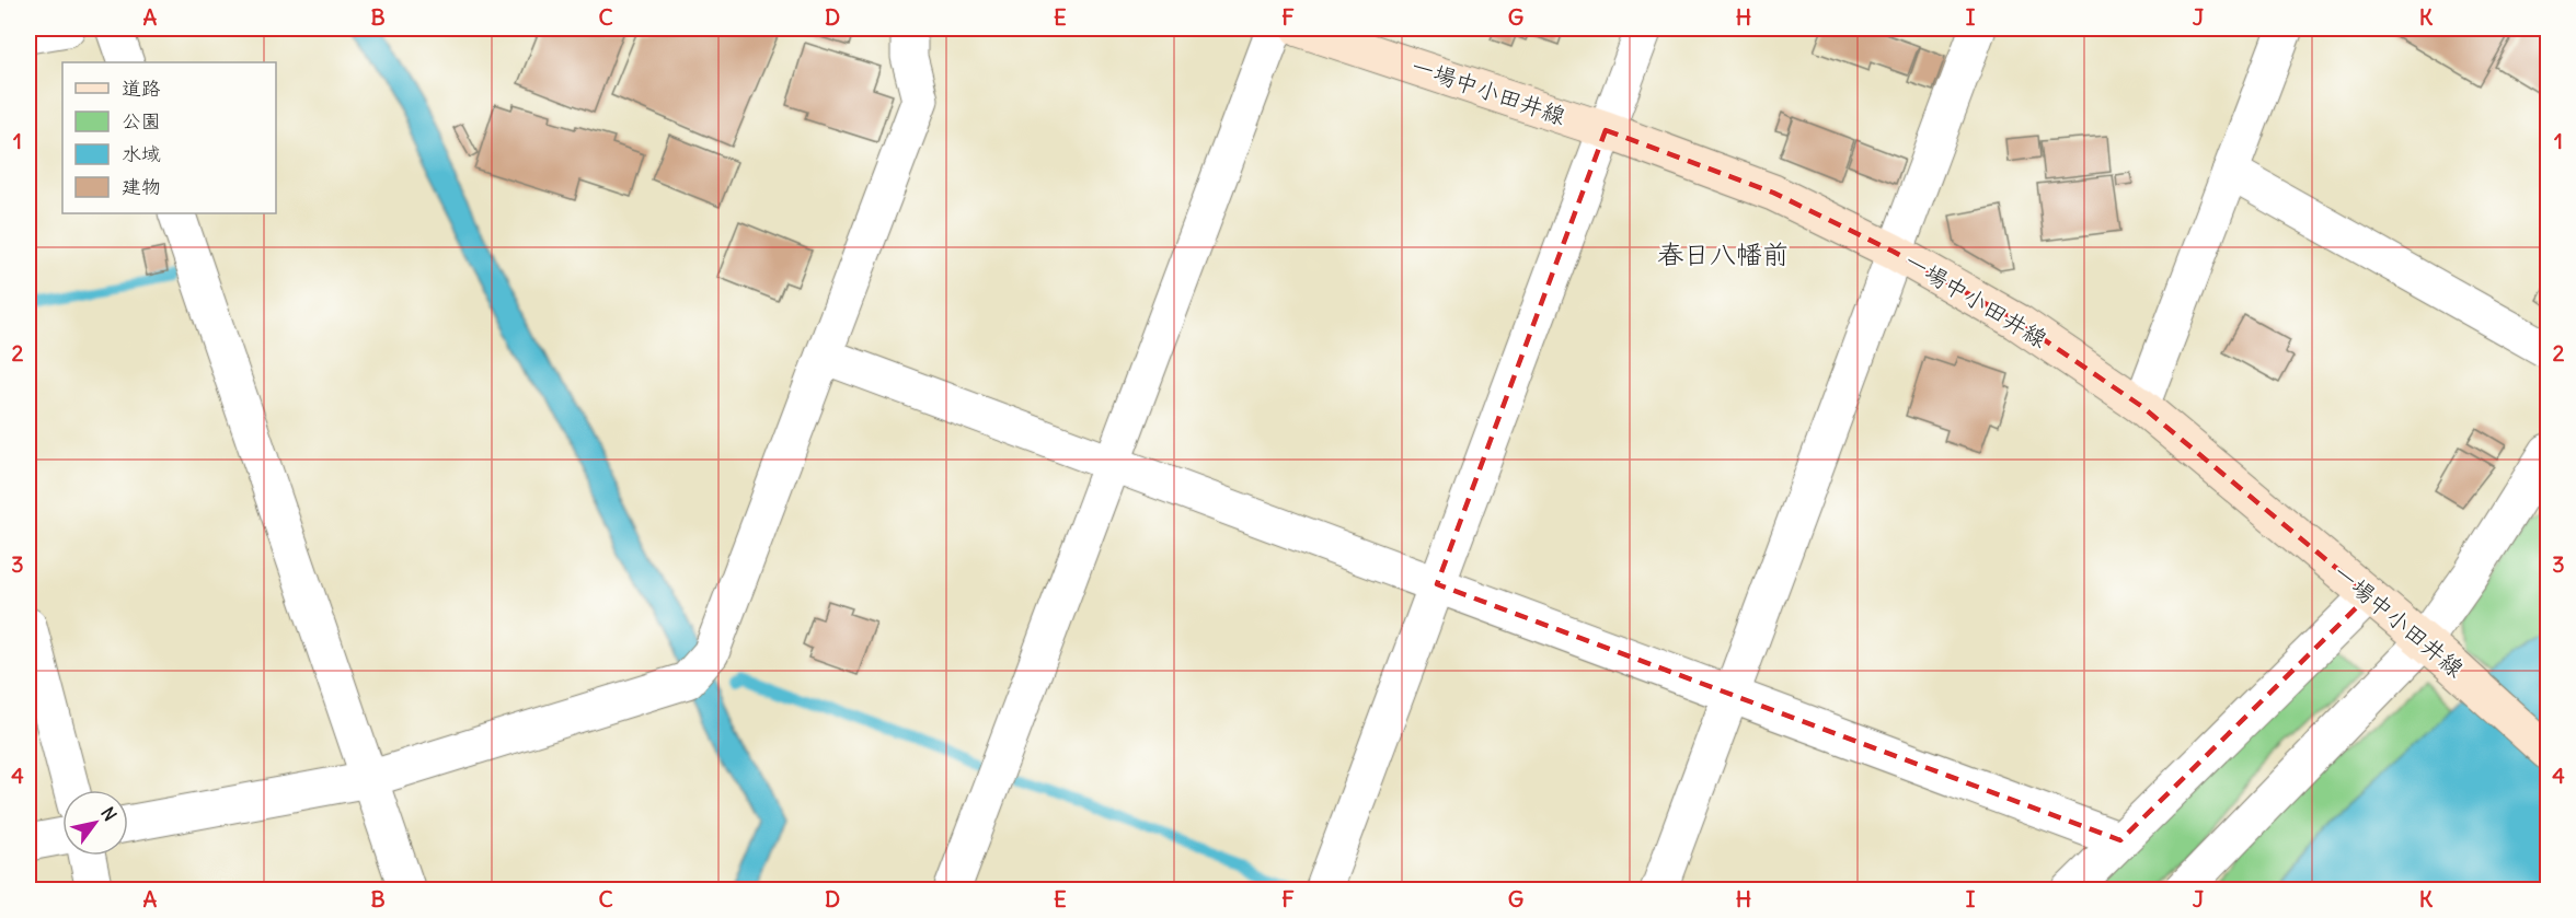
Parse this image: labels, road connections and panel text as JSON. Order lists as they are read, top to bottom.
{
  "streets": {
    "main road": ["一場中小田井線"]
  },
  "districts": ["春日八幡前"],
  "legend": [
    "道路",
    "公園",
    "水域",
    "建物"
  ],
  "north": "top right",
  "grid": {
    "columns": [
      "A",
      "B",
      "C",
      "D",
      "E",
      "F",
      "G",
      "H",
      "I",
      "J",
      "K"
    ],
    "rows": [
      "1",
      "2",
      "3",
      "4"
    ]
  }
}
